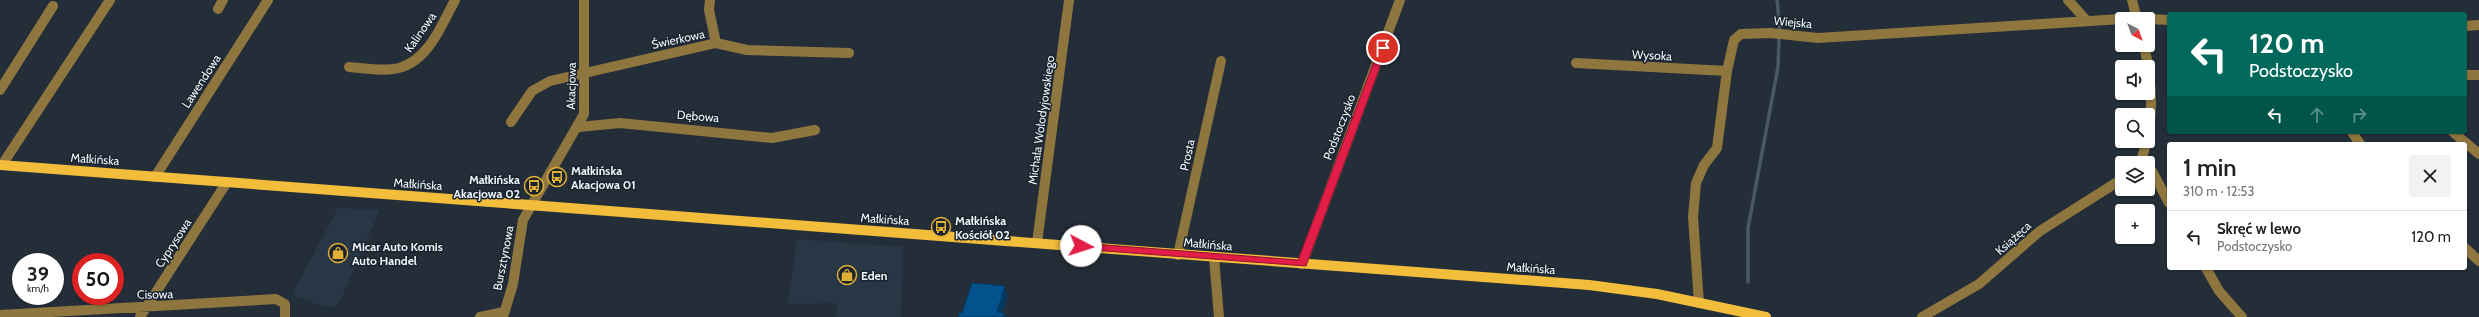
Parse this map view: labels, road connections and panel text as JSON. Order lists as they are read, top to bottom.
{
  "streets": {
    "main road": ["Małkińska"],
    "street": [
      "Wiejska",
      "Kalinowa",
      "Świerkowa",
      "Wysoka",
      "Lawendowa",
      "Akacjowa",
      "Dębowa",
      "Michała Wołodyjowskiego",
      "Podstoczysko",
      "Prosta",
      "Książęca",
      "Cyprysowa",
      "Bursztynowa",
      "Cisowa"
    ]
  },
  "crossings": [
    ["Wiejska", "Wysoka"],
    ["Wiejska", "Małkińska"],
    ["Świerkowa", "Akacjowa"],
    ["Lawendowa", "Małkińska"],
    ["Akacjowa", "Dębowa"],
    ["Akacjowa", "Małkińska"],
    ["Akacjowa", "Bursztynowa"],
    ["Michała Wołodyjowskiego", "Małkińska"],
    ["Podstoczysko", "Małkińska"],
    ["Prosta", "Małkińska"],
    ["Małkińska", "Cyprysowa"],
    ["Małkińska", "Bursztynowa"],
    ["Cyprysowa", "Cisowa"]
  ],
  "places": {
    "bus stop": ["Małkińska Akacjowa 01", "Małkińska Akacjowa 02", "Małkińska Kościół 02"],
    "shop": ["Micar Auto Komis Auto Handel", "Eden"]
  },
  "north": "bottom right",
  "page": {
    "map_buttons": "+",
    "turn": ["120 m", "Podstoczysko"],
    "heading": ["1 min", "310 m · 12:53"],
    "list": [
      {
        "name": "Skręć w lewo",
        "note": "Podstoczysko",
        "value": "120 m"
      }
    ],
    "speed": "39 km/h",
    "limit": "50"
  }
}
